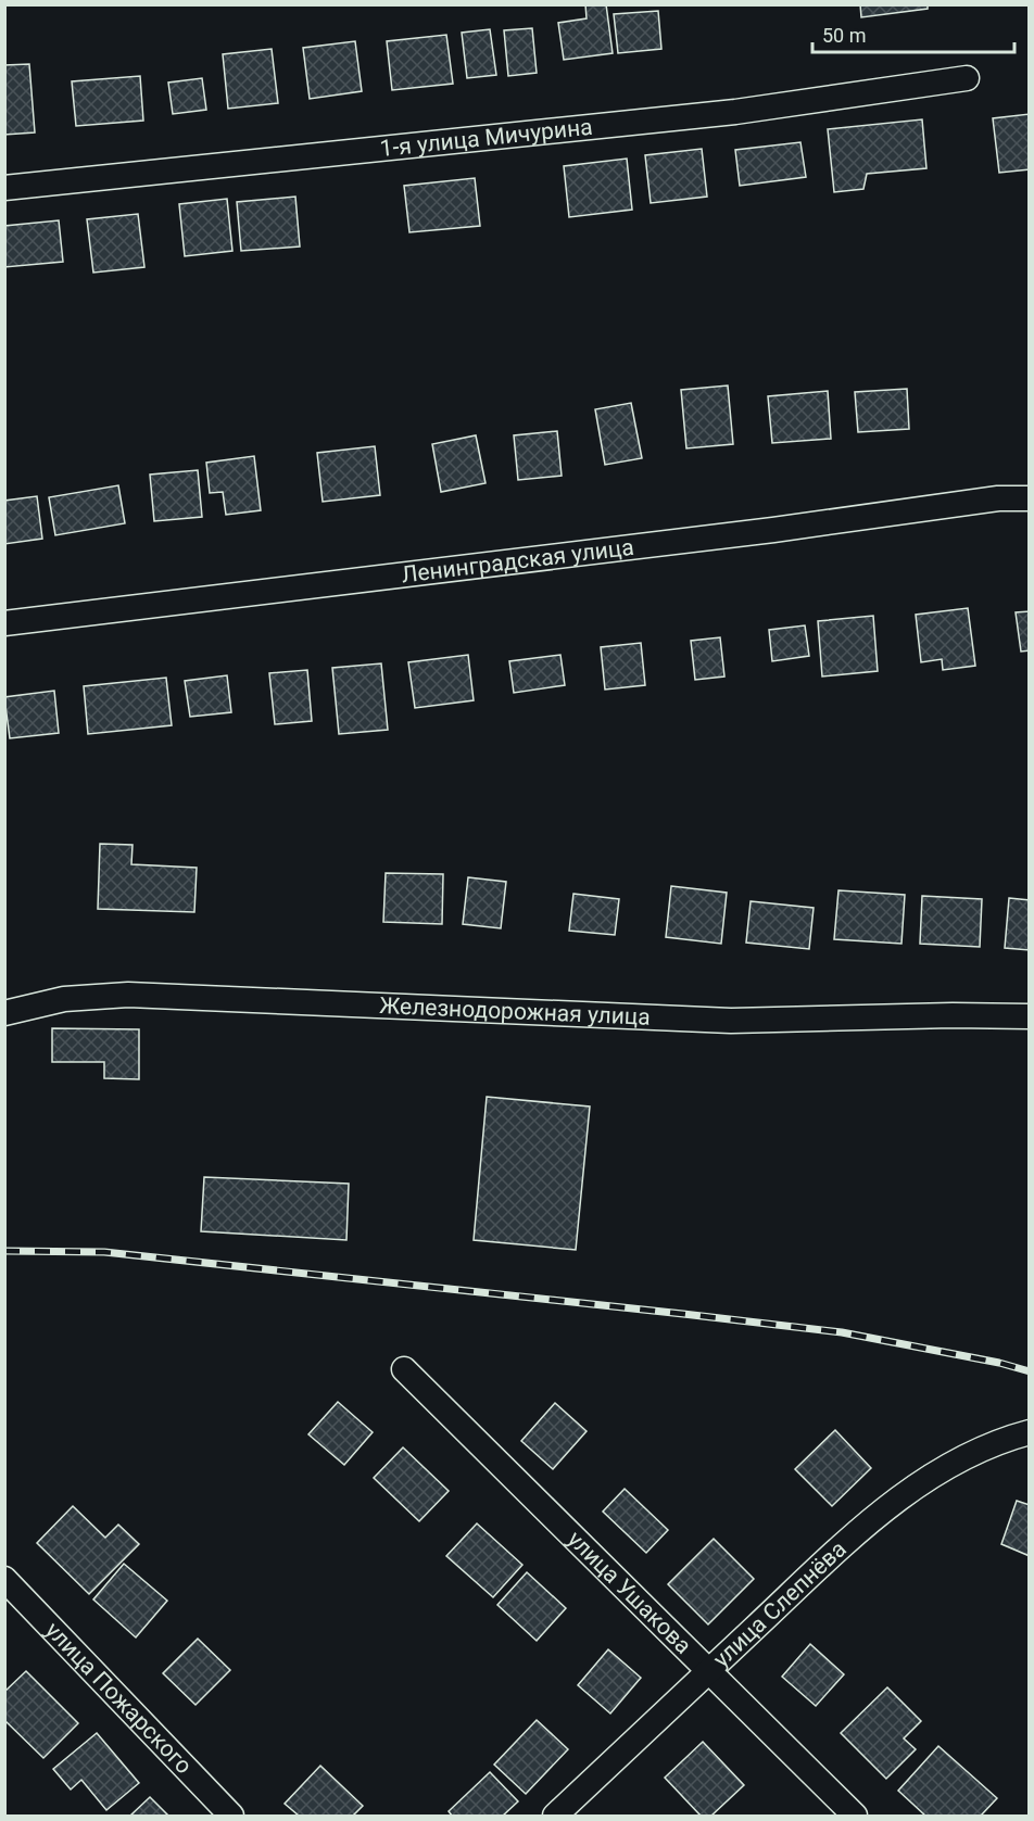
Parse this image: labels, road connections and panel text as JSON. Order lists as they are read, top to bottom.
{
  "streets": {
    "street": [
      "1-я улица Мичурина",
      "Ленинградская улица",
      "Железнодорожная улица",
      "улица Ушакова",
      "улица Слепнёва",
      "улица Пожарского"
    ]
  },
  "crossings": [
    ["улица Ушакова", "улица Слепнёва"]
  ],
  "scale_bar": "50 m"
}
